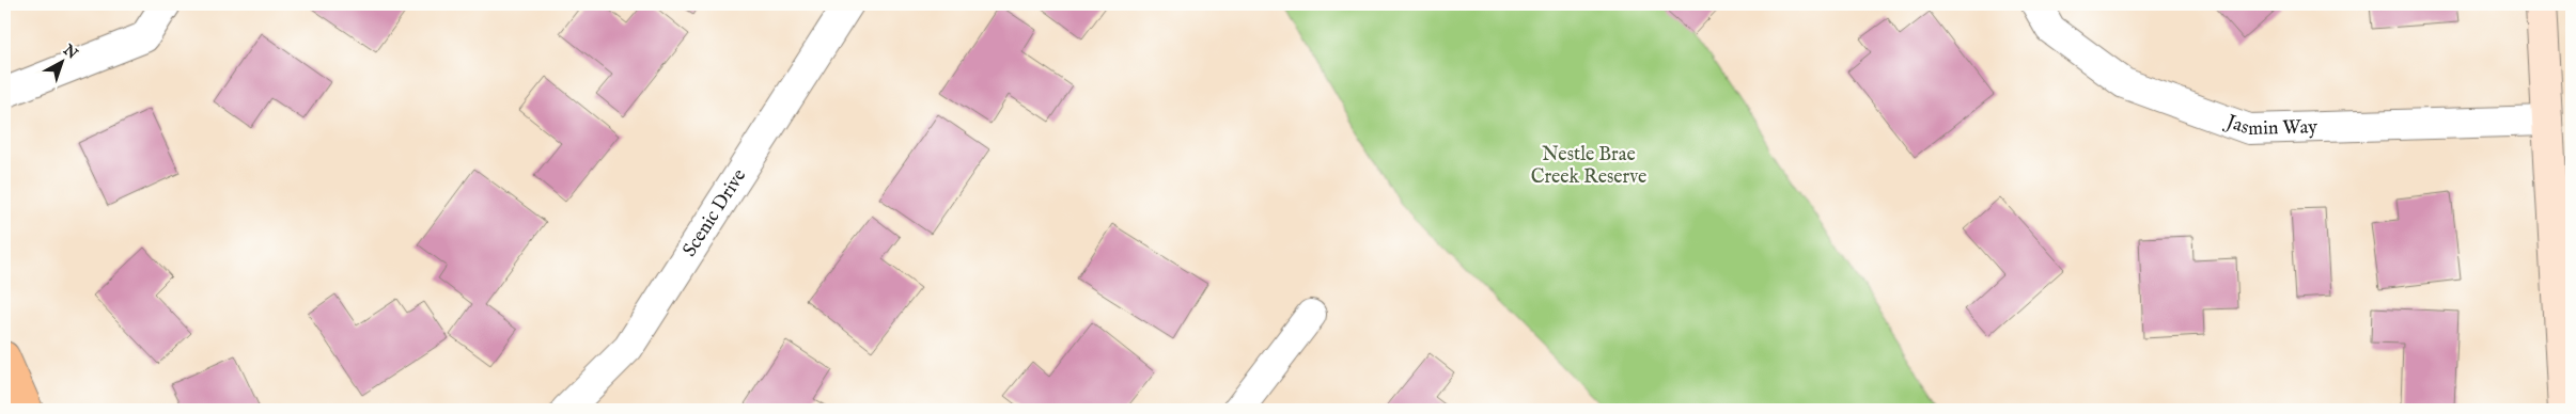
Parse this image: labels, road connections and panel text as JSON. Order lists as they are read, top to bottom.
{
  "streets": {
    "street": ["Jasmin Way", "Scenic Drive"]
  },
  "parks": ["Nestle Brae Creek Reserve"],
  "north": "top right"
}
